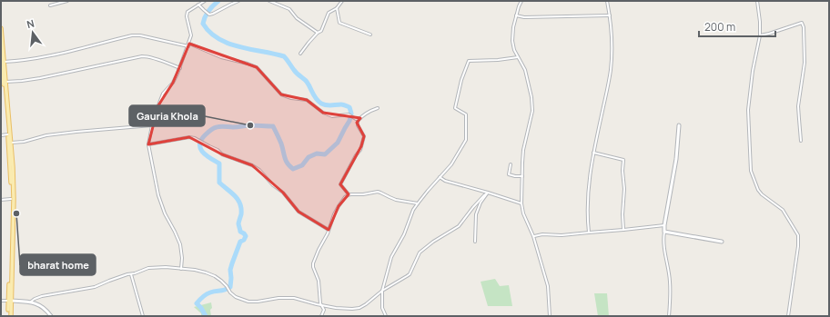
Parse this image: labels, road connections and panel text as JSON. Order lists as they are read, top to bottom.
{
  "places": ["Gauria Khola", "bharat home"],
  "scale_bar": "200 m",
  "north": "top"
}
